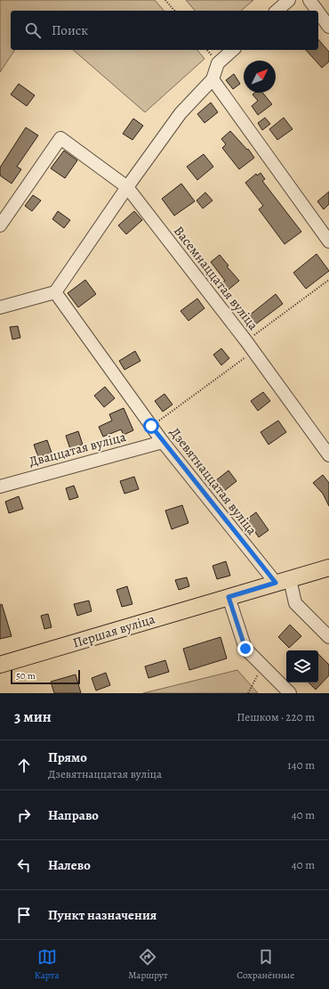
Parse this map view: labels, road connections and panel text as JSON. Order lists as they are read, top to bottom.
{
  "streets": {
    "main road": ["Першая вуліца"],
    "street": ["Васемнаццатая вуліца", "Дваццатая вуліца", "Дзевятнаццатая вуліца"]
  },
  "crossings": [
    ["Дваццатая вуліца", "Дзевятнаццатая вуліца"],
    ["Дзевятнаццатая вуліца", "Першая вуліца"]
  ],
  "scale_bar": "50 m",
  "north": "top right",
  "page": {
    "search": "Поиск",
    "scale": "50 m",
    "heading": ["3 мин", "Пешком · 220 m"],
    "list": [
      ["Прямо", "Дзевятнаццатая вуліца", "140 m"],
      ["Направо", "40 m"],
      ["Налево", "40 m"],
      "Пункт назначения"
    ],
    "nav": ["Карта", "Маршрут", "Сохранённые"]
  }
}
